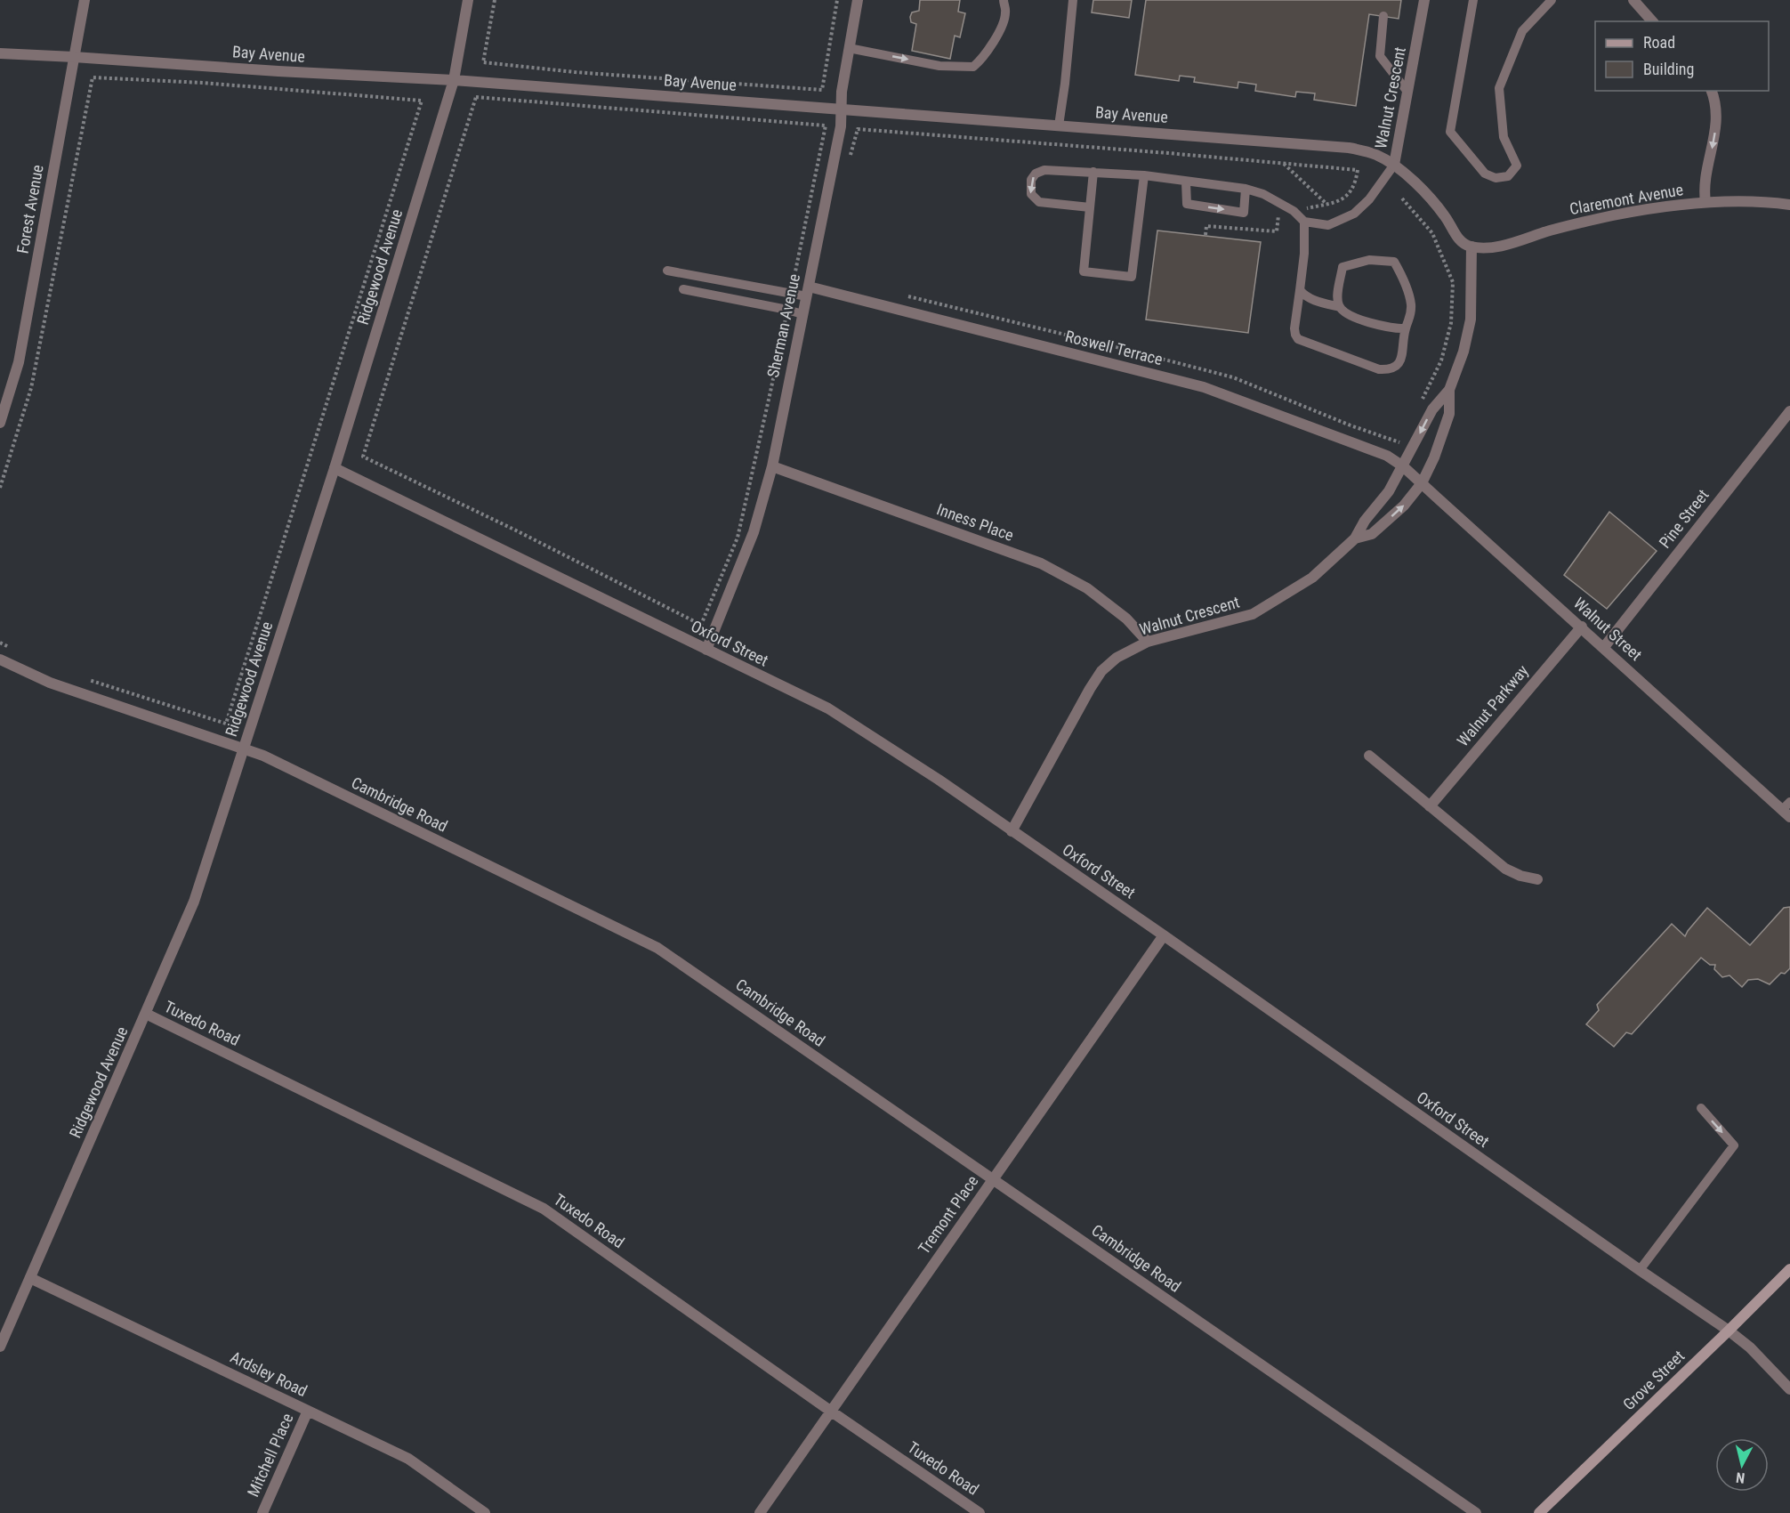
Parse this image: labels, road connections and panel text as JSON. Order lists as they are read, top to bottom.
{
  "streets": {
    "main road": ["Grove Street"],
    "street": [
      "Bay Avenue",
      "Walnut Crescent",
      "Claremont Avenue",
      "Forest Avenue",
      "Ridgewood Avenue",
      "Sherman Avenue",
      "Roswell Terrace",
      "Pine Street",
      "Inness Place",
      "Walnut Street",
      "Oxford Street",
      "Walnut Parkway",
      "Cambridge Road",
      "Tuxedo Road",
      "Tremont Place",
      "Ardsley Road",
      "Mitchell Place"
    ]
  },
  "crossings": [
    ["Bay Avenue", "Walnut Crescent"],
    ["Bay Avenue", "Forest Avenue"],
    ["Bay Avenue", "Ridgewood Avenue"],
    ["Bay Avenue", "Sherman Avenue"],
    ["Walnut Crescent", "Claremont Avenue"],
    ["Walnut Crescent", "Roswell Terrace"],
    ["Walnut Crescent", "Inness Place"],
    ["Walnut Crescent", "Walnut Street"],
    ["Walnut Crescent", "Oxford Street"],
    ["Ridgewood Avenue", "Oxford Street"],
    ["Ridgewood Avenue", "Cambridge Road"],
    ["Ridgewood Avenue", "Tuxedo Road"],
    ["Ridgewood Avenue", "Ardsley Road"],
    ["Sherman Avenue", "Roswell Terrace"],
    ["Sherman Avenue", "Inness Place"],
    ["Sherman Avenue", "Oxford Street"],
    ["Roswell Terrace", "Walnut Street"],
    ["Pine Street", "Walnut Street"],
    ["Walnut Street", "Walnut Parkway"],
    ["Oxford Street", "Tremont Place"],
    ["Oxford Street", "Grove Street"],
    ["Cambridge Road", "Tremont Place"],
    ["Tuxedo Road", "Tremont Place"],
    ["Ardsley Road", "Mitchell Place"]
  ],
  "legend": ["Road", "Building"],
  "north": "bottom"
}
